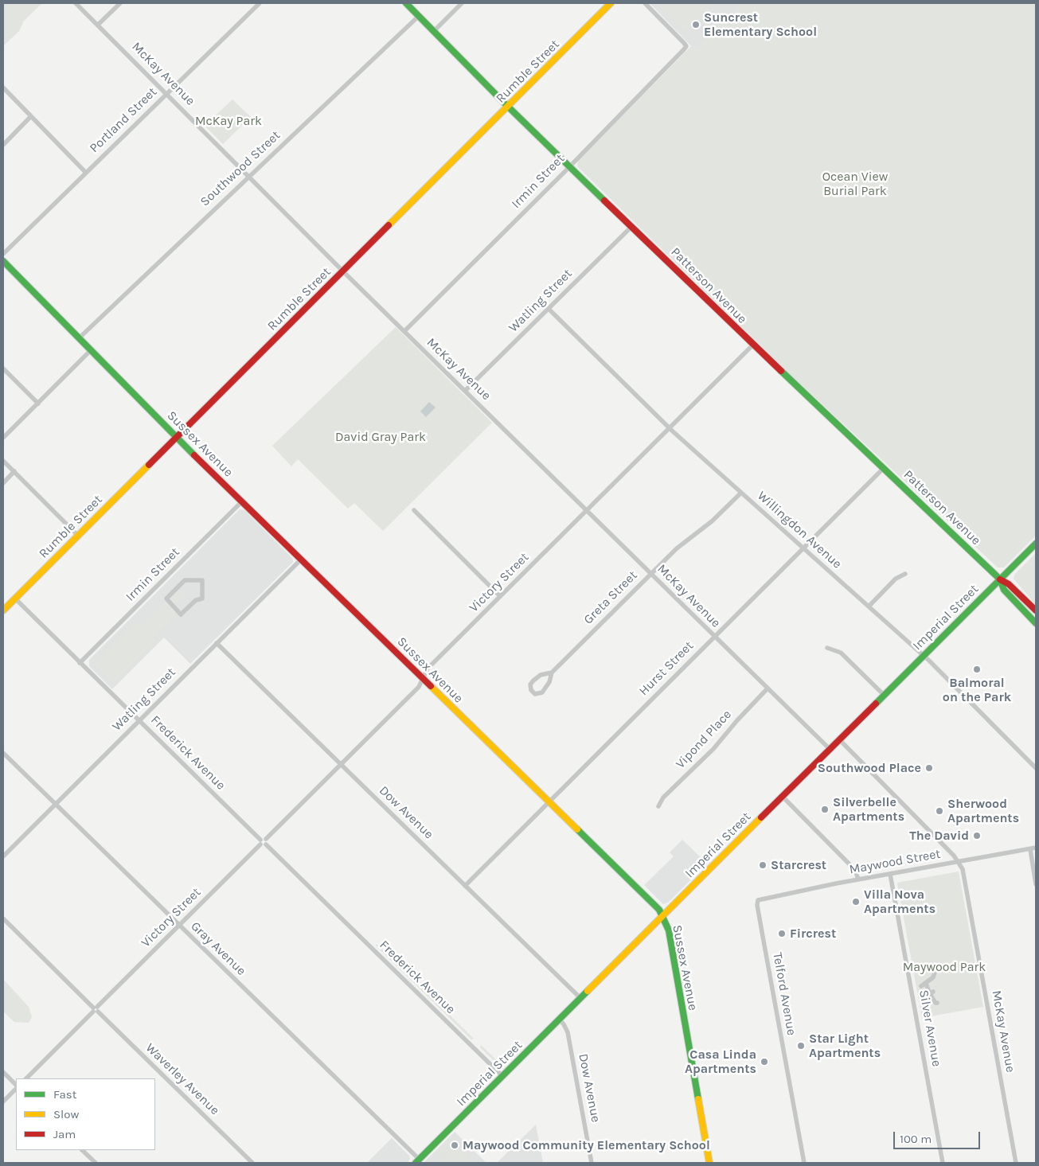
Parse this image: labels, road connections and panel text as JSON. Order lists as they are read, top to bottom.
{
  "streets": {
    "street": [
      "Rumble Street",
      "McKay Avenue",
      "Portland Street",
      "Southwood Street",
      "Irmin Street",
      "Patterson Avenue",
      "Watling Street",
      "Sussex Avenue",
      "Willingdon Avenue",
      "Victory Street",
      "Greta Street",
      "Imperial Street",
      "Hurst Street",
      "Vipond Place",
      "Frederick Avenue",
      "Dow Avenue",
      "Maywood Street",
      "Gray Avenue",
      "Telford Avenue",
      "Silver Avenue",
      "Waverley Avenue"
    ]
  },
  "crossings": [
    ["Rumble Street", "McKay Avenue"],
    ["Rumble Street", "Patterson Avenue"],
    ["Rumble Street", "Sussex Avenue"],
    ["Rumble Street", "Frederick Avenue"],
    ["McKay Avenue", "Portland Street"],
    ["McKay Avenue", "Southwood Street"],
    ["McKay Avenue", "Irmin Street"],
    ["McKay Avenue", "Watling Street"],
    ["McKay Avenue", "Victory Street"],
    ["McKay Avenue", "Greta Street"],
    ["McKay Avenue", "Imperial Street"],
    ["McKay Avenue", "Hurst Street"],
    ["McKay Avenue", "Vipond Place"],
    ["McKay Avenue", "Maywood Street"],
    ["Southwood Street", "Patterson Avenue"],
    ["Southwood Street", "Sussex Avenue"],
    ["Irmin Street", "Patterson Avenue"],
    ["Irmin Street", "Sussex Avenue"],
    ["Irmin Street", "Frederick Avenue"],
    ["Patterson Avenue", "Watling Street"],
    ["Patterson Avenue", "Victory Street"],
    ["Patterson Avenue", "Imperial Street"],
    ["Patterson Avenue", "Hurst Street"],
    ["Watling Street", "Sussex Avenue"],
    ["Watling Street", "Willingdon Avenue"],
    ["Watling Street", "Frederick Avenue"],
    ["Watling Street", "Dow Avenue"],
    ["Watling Street", "Gray Avenue"],
    ["Sussex Avenue", "Victory Street"],
    ["Sussex Avenue", "Imperial Street"],
    ["Sussex Avenue", "Hurst Street"],
    ["Willingdon Avenue", "Victory Street"],
    ["Willingdon Avenue", "Greta Street"],
    ["Willingdon Avenue", "Imperial Street"],
    ["Willingdon Avenue", "Hurst Street"],
    ["Victory Street", "Frederick Avenue"],
    ["Victory Street", "Dow Avenue"],
    ["Victory Street", "Gray Avenue"],
    ["Victory Street", "Waverley Avenue"],
    ["Imperial Street", "Frederick Avenue"],
    ["Imperial Street", "Dow Avenue"],
    ["Imperial Street", "Gray Avenue"],
    ["Hurst Street", "Dow Avenue"],
    ["Maywood Street", "Telford Avenue"],
    ["Maywood Street", "Silver Avenue"]
  ],
  "parks": [
    "McKay Park",
    "Ocean View Burial Park",
    "David Gray Park",
    "Maywood Park"
  ],
  "places": [
    "Suncrest Elementary School",
    "Balmoral on the Park",
    "Southwood Place",
    "Silverbelle Apartments",
    "Sherwood Apartments",
    "The David",
    "Starcrest",
    "Villa Nova Apartments",
    "Fircrest",
    "Star Light Apartments",
    "Casa Linda Apartments",
    "Maywood Community Elementary School"
  ],
  "legend": ["Fast", "Slow", "Jam"],
  "scale_bar": "100 m"
}
